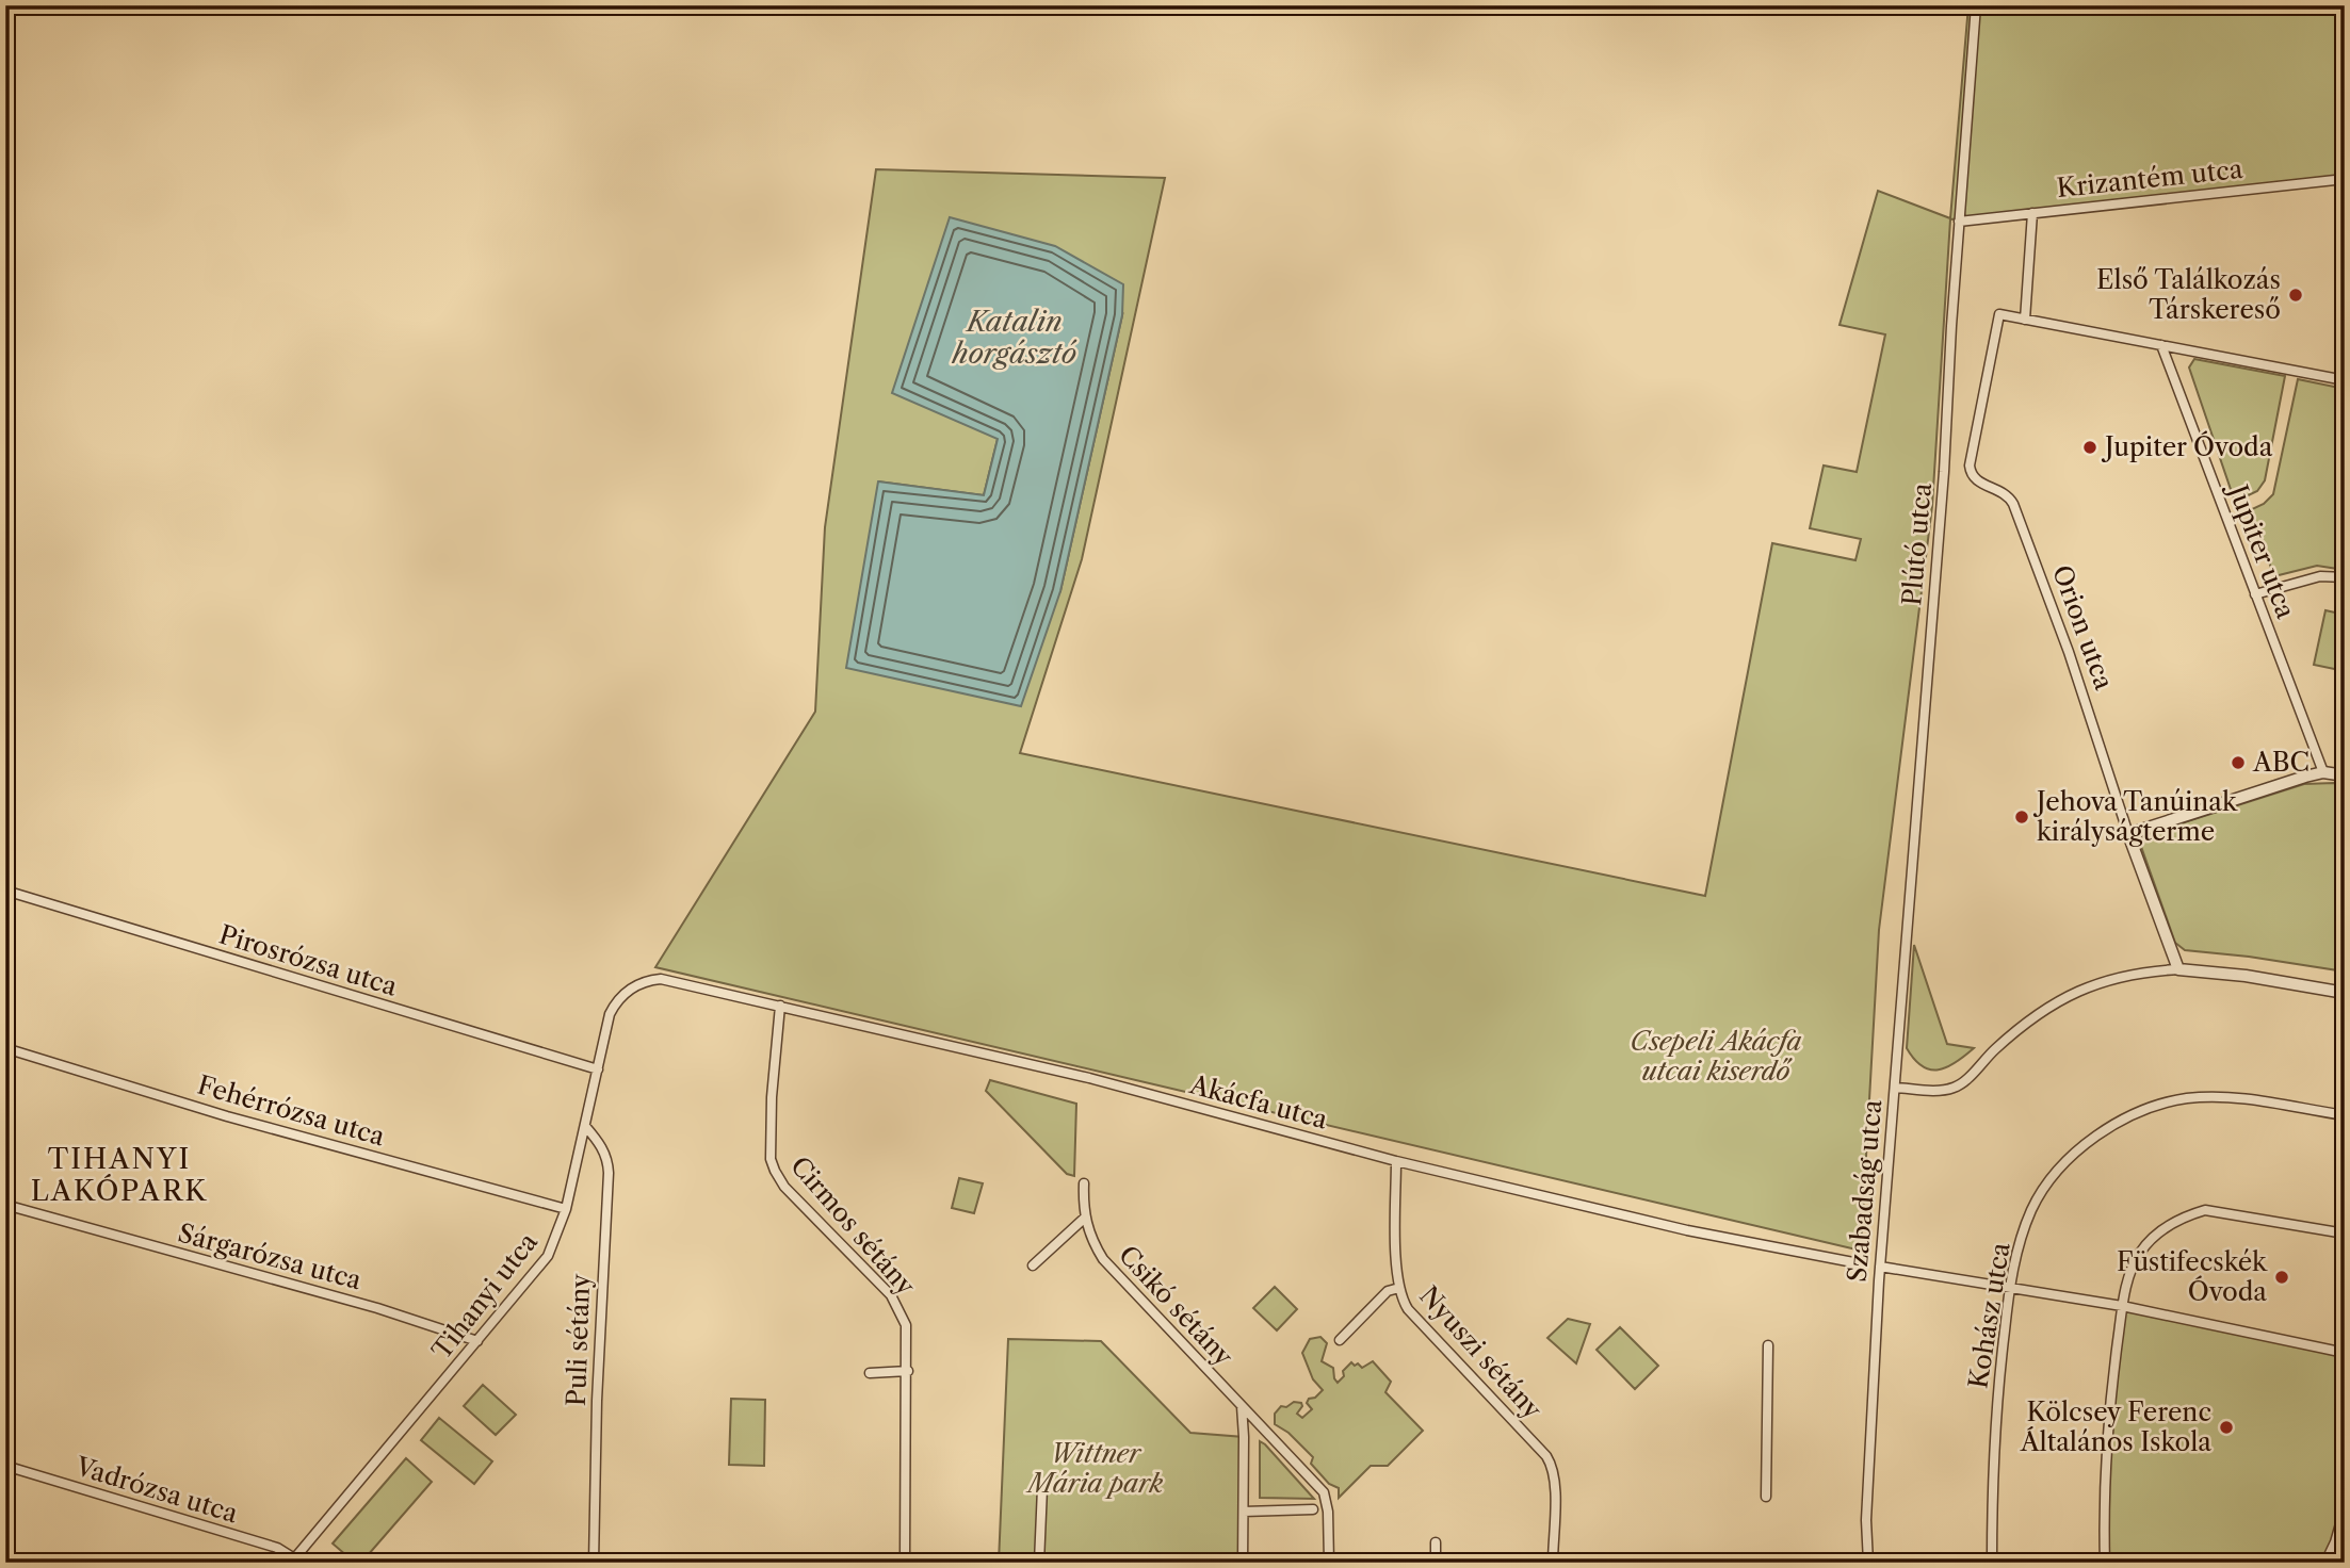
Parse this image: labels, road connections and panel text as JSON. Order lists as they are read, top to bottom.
{
  "streets": {
    "street": [
      "Krizantém utca",
      "Plútó utca",
      "Jupiter utca",
      "Orion utca",
      "Pirosrózsa utca",
      "Akácfa utca",
      "Fehérrózsa utca",
      "Szabadság utca",
      "Cirmos sétány",
      "Sárgarózsa utca",
      "Tihanyi utca",
      "Csikó sétány",
      "Kohász utca",
      "Puli sétány",
      "Nyuszi sétány",
      "Vadrózsa utca"
    ]
  },
  "crossings": [
    ["Krizantém utca", "Plútó utca"],
    ["Plútó utca", "Szabadság utca"],
    ["Orion utca", "Szabadság utca"],
    ["Pirosrózsa utca", "Tihanyi utca"],
    ["Akácfa utca", "Cirmos sétány"],
    ["Akácfa utca", "Tihanyi utca"],
    ["Akácfa utca", "Nyuszi sétány"],
    ["Fehérrózsa utca", "Tihanyi utca"],
    ["Sárgarózsa utca", "Tihanyi utca"],
    ["Tihanyi utca", "Puli sétány"],
    ["Tihanyi utca", "Vadrózsa utca"]
  ],
  "districts": ["TIHANYI LAKÓPARK"],
  "water": ["Katalin horgásztó"],
  "parks": ["Csepeli Akácfa utcai kiserdő", "Wittner Mária park"],
  "places": [
    "Első Találkozás Társkereső",
    "Jupiter Óvoda",
    "ABC",
    "Jehova Tanúinak királyságterme",
    "Füstifecskék Óvoda",
    "Kölcsey Ferenc Általános Iskola"
  ]
}
